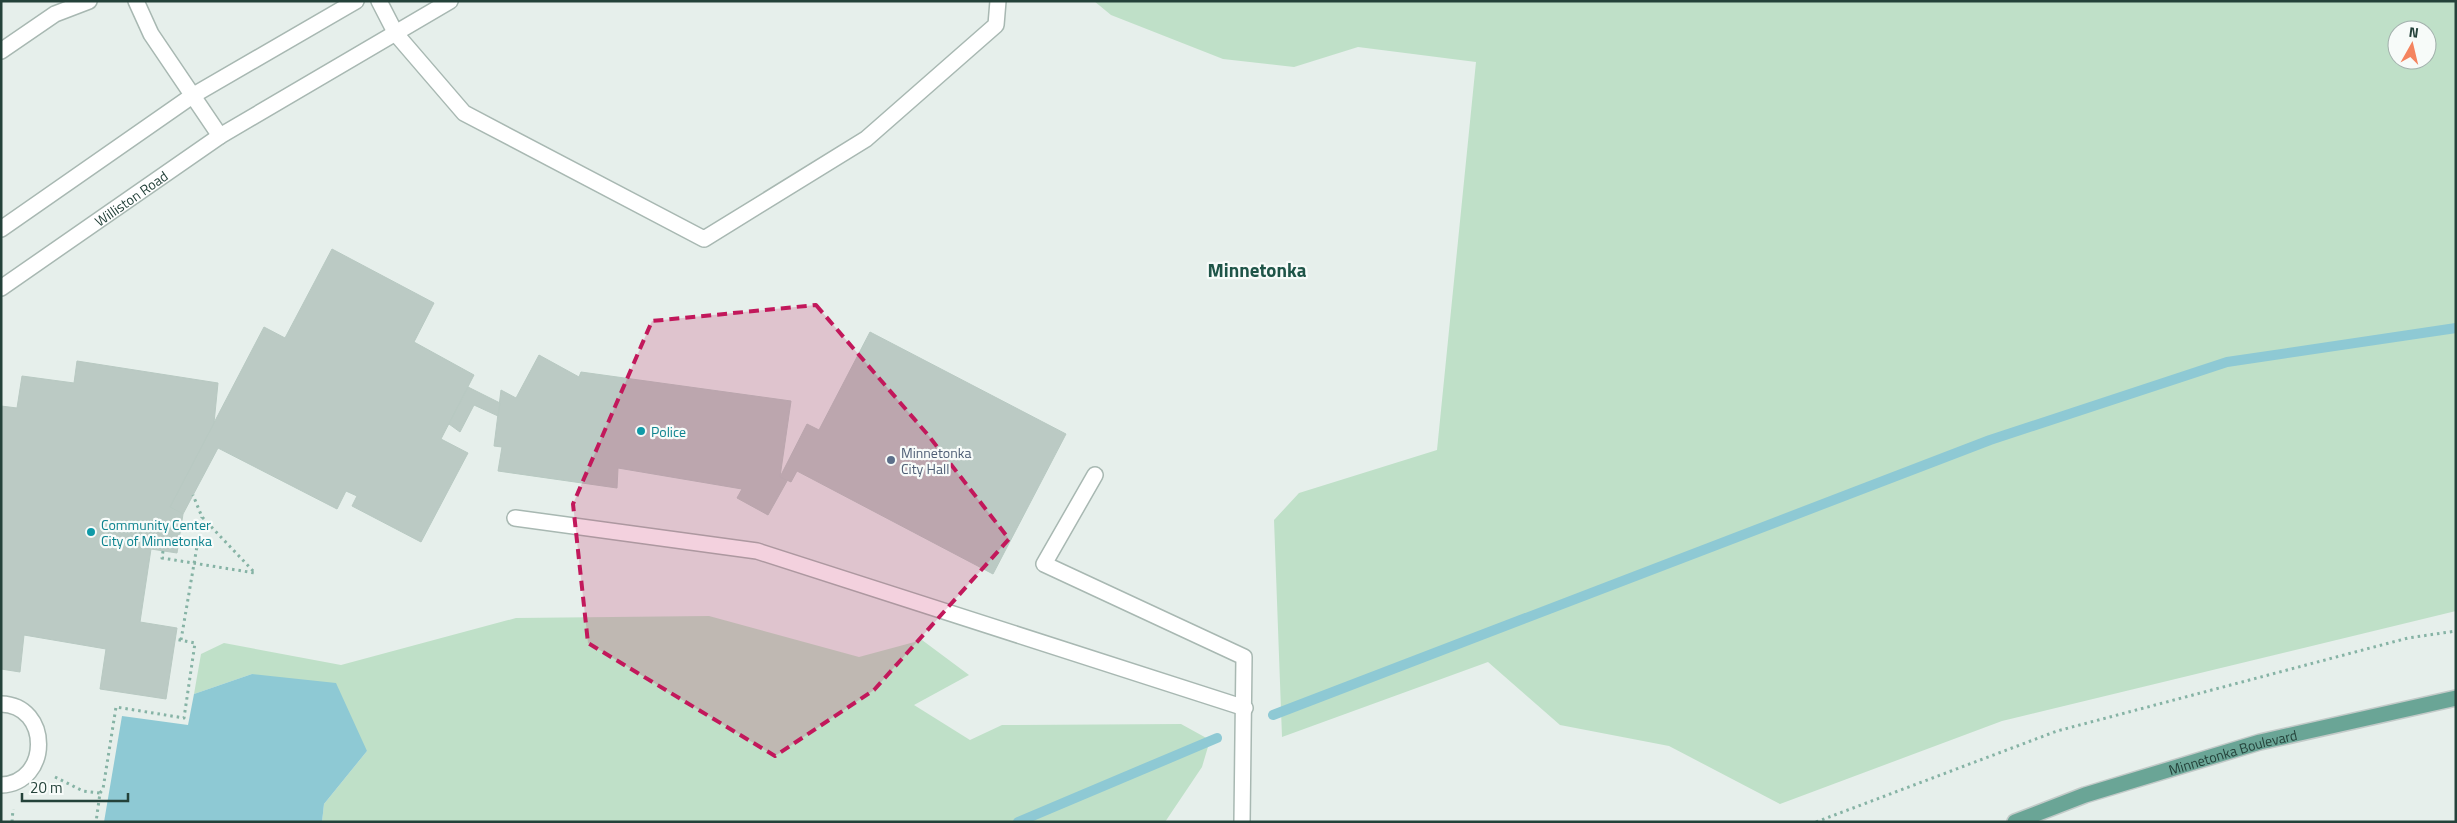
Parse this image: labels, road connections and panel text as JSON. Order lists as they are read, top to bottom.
{
  "streets": {
    "main road": ["Minnetonka Boulevard"],
    "street": ["Williston Road"]
  },
  "districts": ["Minnetonka"],
  "places": ["Police", "Minnetonka City Hall", "Community Center City of Minnetonka"],
  "scale_bar": "20 m",
  "north": "top"
}
